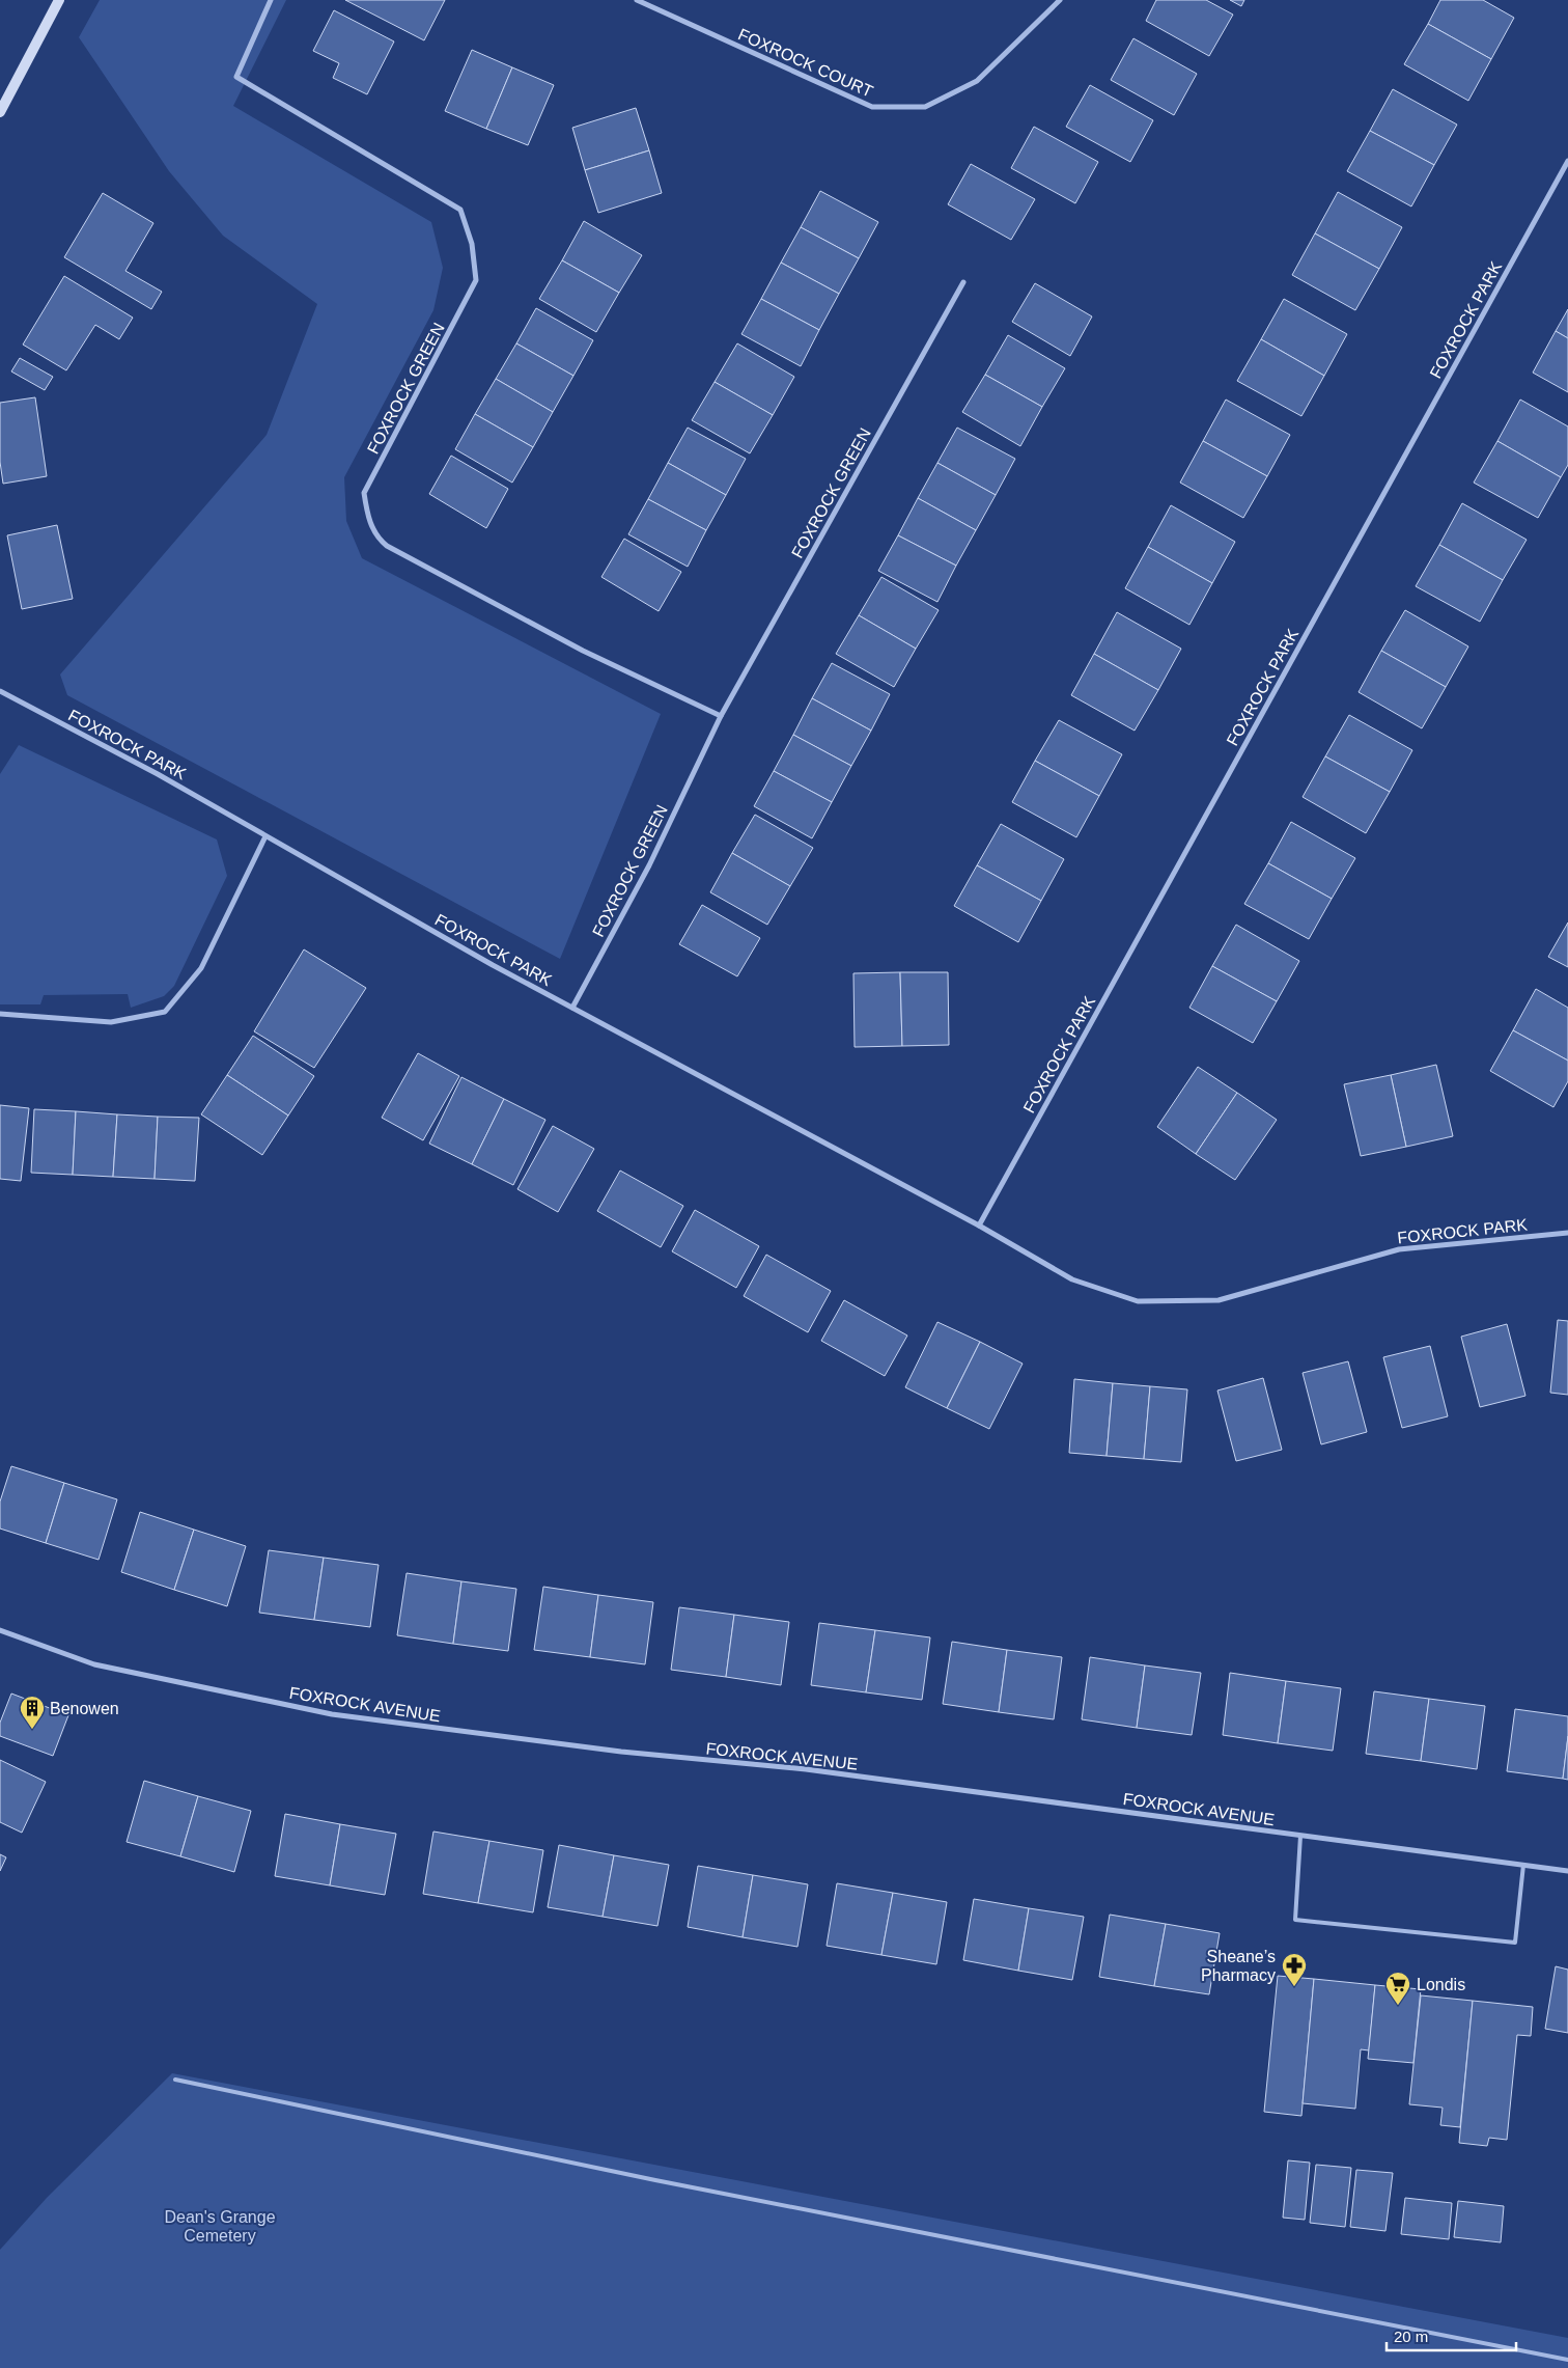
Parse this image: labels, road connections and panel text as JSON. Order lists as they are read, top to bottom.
{
  "streets": {
    "street": [
      "FOXROCK COURT",
      "FOXROCK PARK",
      "FOXROCK GREEN",
      "FOXROCK AVENUE"
    ]
  },
  "crossings": [
    ["FOXROCK PARK", "FOXROCK GREEN"]
  ],
  "parks": ["Dean's Grange Cemetery"],
  "places": {
    "building": ["Benowen"],
    "pharmacy": ["Sheane’s Pharmacy"],
    "supermarket": ["Londis"]
  },
  "scale_bar": "20 m"
}
